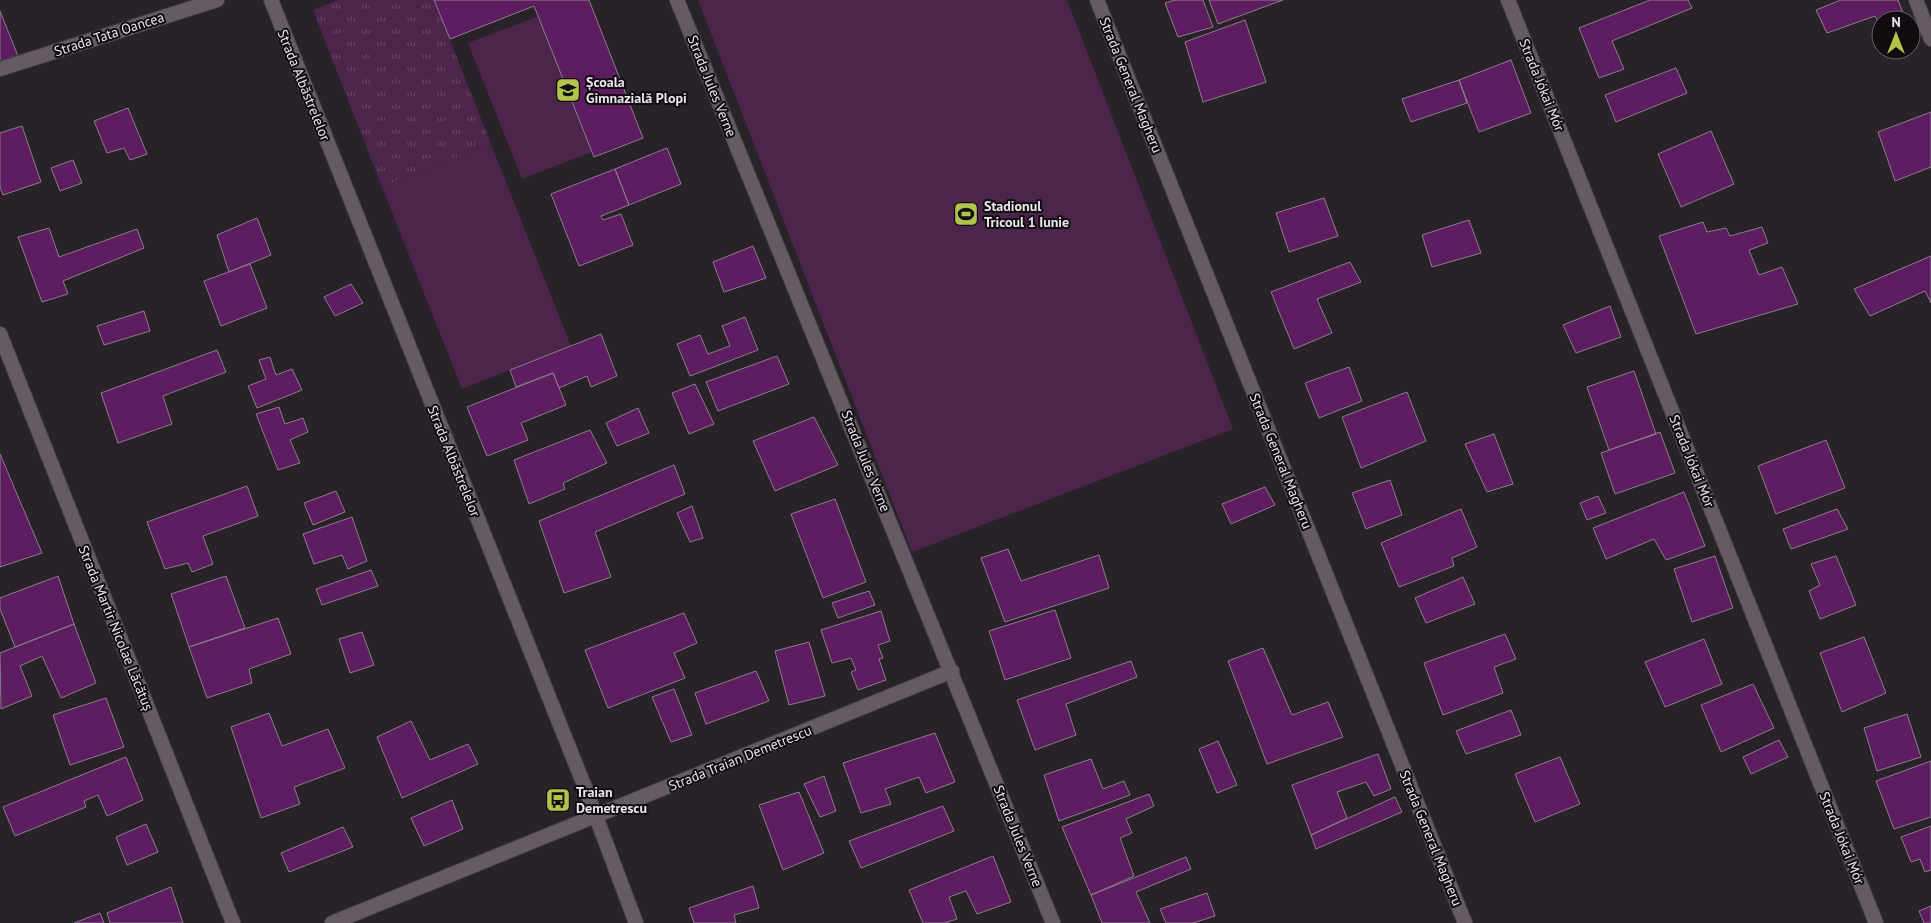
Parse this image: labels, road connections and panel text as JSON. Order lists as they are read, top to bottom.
{
  "streets": {
    "street": [
      "Strada Tata Oancea",
      "Strada Albăstrelelor",
      "Strada General Magheru",
      "Strada Jókai Mór",
      "Strada Jules Verne",
      "Strada Martir Nicolae Lăcătuș",
      "Strada Traian Demetrescu"
    ]
  },
  "crossings": [
    ["Strada Albăstrelelor", "Strada Traian Demetrescu"],
    ["Strada Jules Verne", "Strada Traian Demetrescu"]
  ],
  "places": {
    "school or university": ["Școala Gimnazială Plopi"],
    "sports": ["Stadionul Tricoul 1 Iunie"],
    "bus stop": ["Traian Demetrescu"]
  },
  "north": "top"
}
